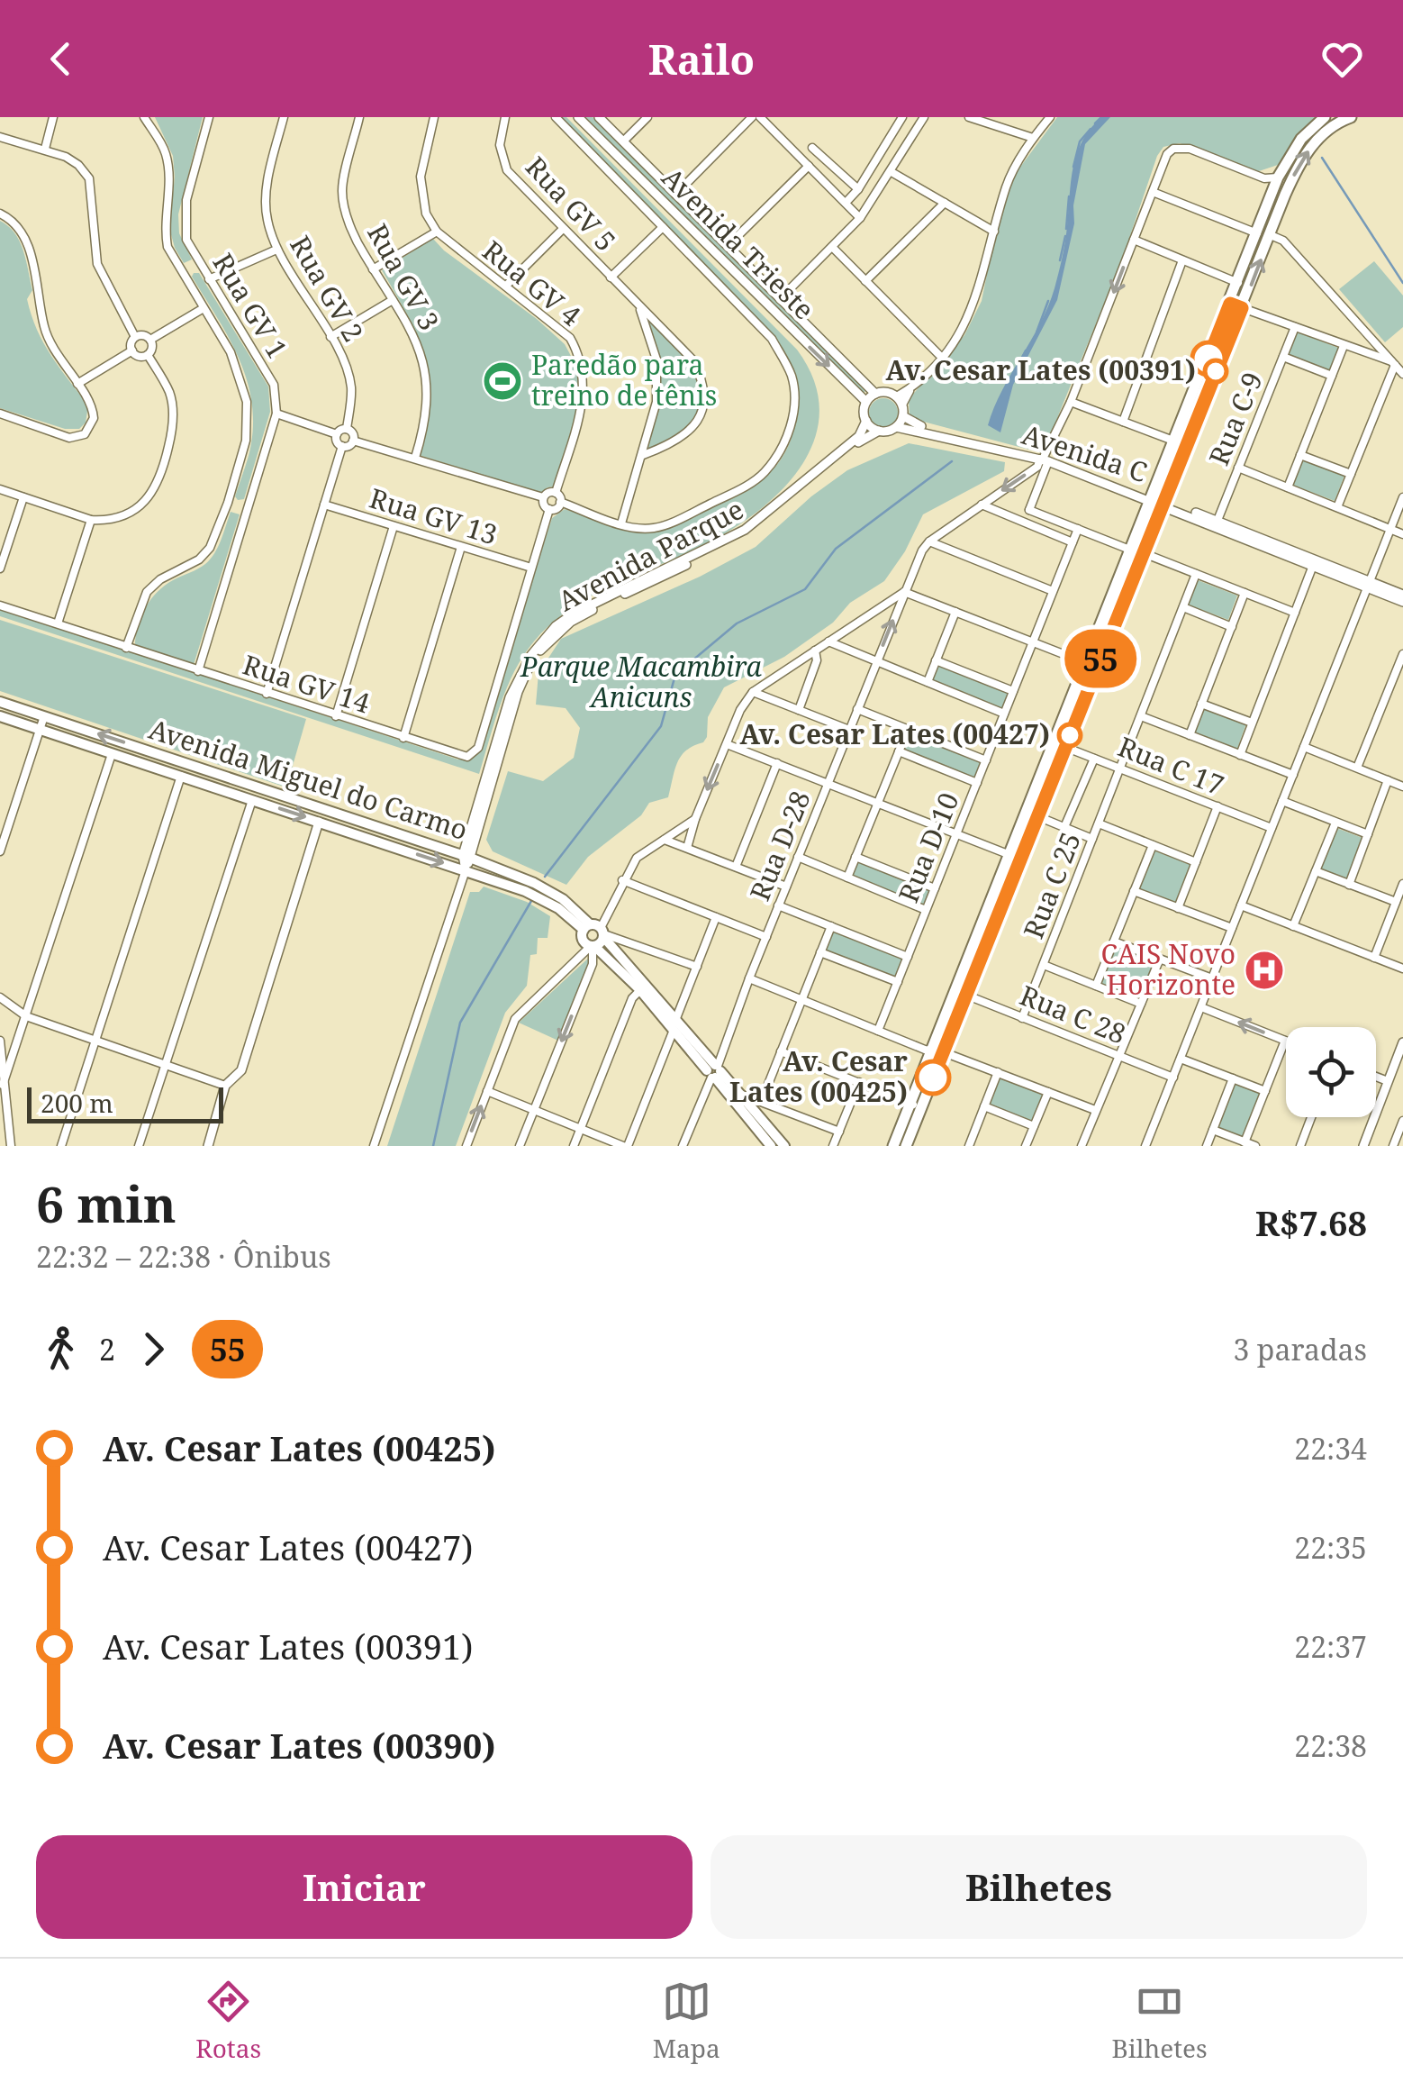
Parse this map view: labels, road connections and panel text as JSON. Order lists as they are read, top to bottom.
{
  "streets": {
    "main road": ["Avenida Miguel do Carmo"],
    "street": [
      "Rua GV 5",
      "Avenida Trieste",
      "Rua GV 3",
      "Rua GV 4",
      "Rua GV 2",
      "Rua GV 1",
      "Rua C-9",
      "Avenida C",
      "Rua GV 13",
      "Avenida Parque",
      "Rua GV 14",
      "Rua C 17",
      "Rua D-28",
      "Rua D-10",
      "Rua C 25",
      "Rua C 28"
    ]
  },
  "crossings": [
    ["Avenida Trieste", "Avenida C"],
    ["Avenida Trieste", "Avenida Parque"],
    ["Rua C-9", "Avenida C"],
    ["Avenida C", "Avenida Parque"],
    ["Rua GV 13", "Rua GV 14"],
    ["Avenida Parque", "Avenida Miguel do Carmo"],
    ["Rua C 17", "Rua C 25"],
    ["Rua C 25", "Rua C 28"]
  ],
  "parks": ["Parque Macambira Anicuns"],
  "places": {
    "other": ["Av. Cesar Lates (00391)", "Av. Cesar Lates (00427)", "Av. Cesar Lates (00425)"],
    "sports": ["Paredão para treino de tênis"],
    "hospital": ["CAIS Novo Horizonte"]
  },
  "lines": ["bus line 55"],
  "scale_bar": "200 m",
  "page": {
    "header": "Railo",
    "on_map": "55",
    "scale": "200 m",
    "heading": ["6 min", "22:32 – 22:38 · Ônibus", "R$7.68"],
    "legs": ["2", "55", "3 paradas"],
    "list": [
      {
        "name": "Av. Cesar Lates (00425)",
        "value": "22:34"
      },
      {
        "name": "Av. Cesar Lates (00427)",
        "value": "22:35"
      },
      {
        "name": "Av. Cesar Lates (00391)",
        "value": "22:37"
      },
      {
        "name": "Av. Cesar Lates (00390)",
        "value": "22:38"
      }
    ],
    "buttons": ["Iniciar", "Bilhetes"],
    "tabs": ["Rotas", "Mapa", "Bilhetes"]
  }
}
